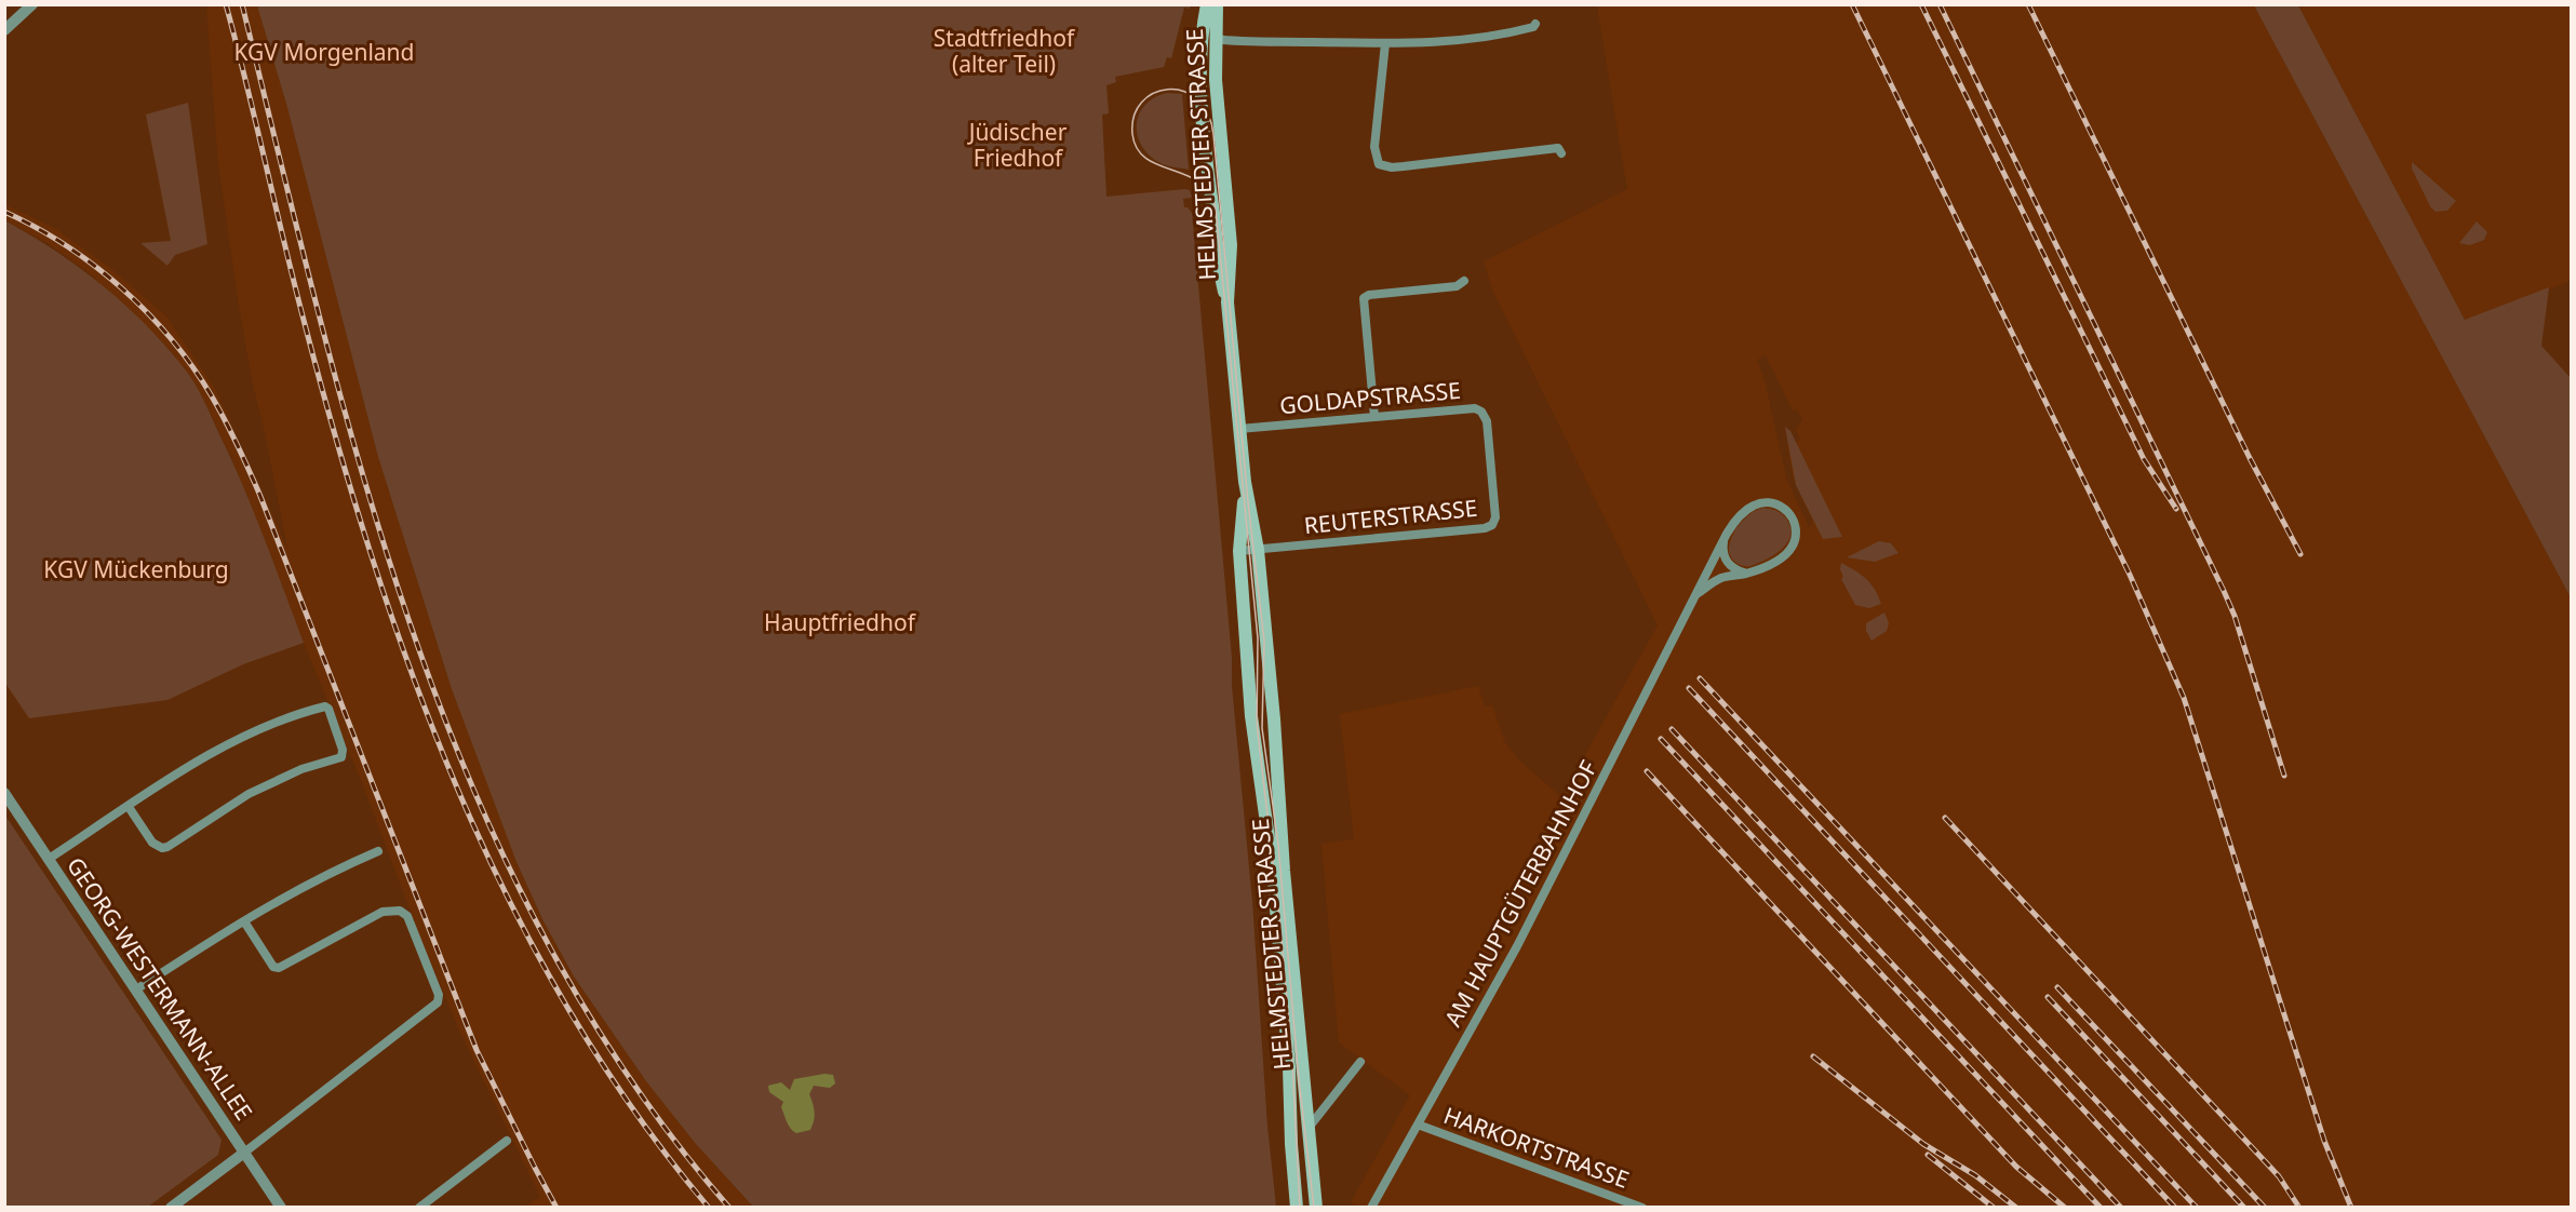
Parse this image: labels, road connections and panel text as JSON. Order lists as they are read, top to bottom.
{
  "streets": {
    "main road": ["HELMSTEDTER STRASSE"],
    "street": [
      "GOLDAPSTRASSE",
      "REUTERSTRASSE",
      "AM HAUPTGÜTERBAHNHOF",
      "GEORG-WESTERMANN-ALLEE",
      "HARKORTSTRASSE"
    ]
  },
  "crossings": [
    ["HELMSTEDTER STRASSE", "GOLDAPSTRASSE"],
    ["HELMSTEDTER STRASSE", "REUTERSTRASSE"],
    ["GOLDAPSTRASSE", "REUTERSTRASSE"],
    ["AM HAUPTGÜTERBAHNHOF", "HARKORTSTRASSE"]
  ],
  "parks": [
    "Stadtfriedhof (alter Teil)",
    "KGV Morgenland",
    "Jüdischer Friedhof",
    "KGV Mückenburg",
    "Hauptfriedhof"
  ]
}
